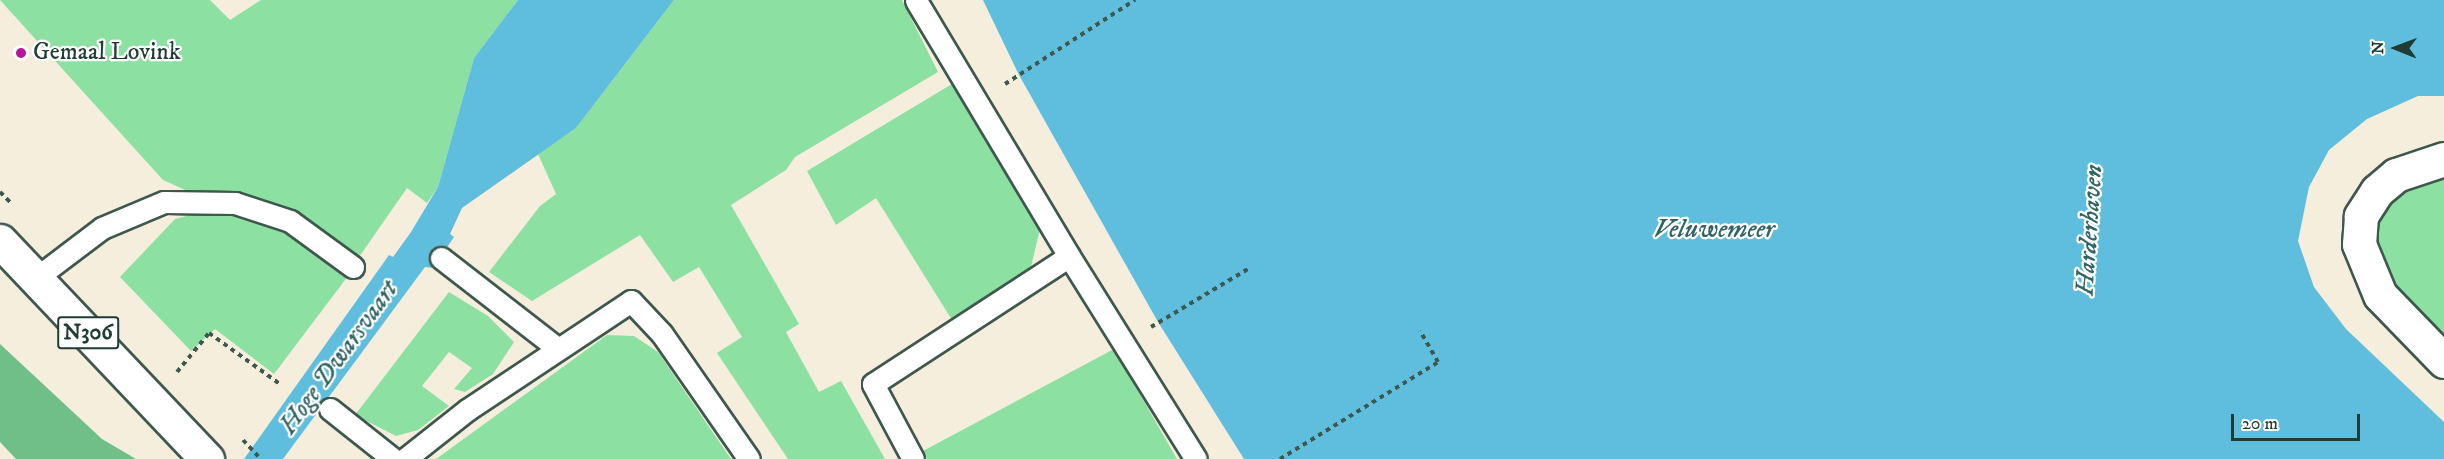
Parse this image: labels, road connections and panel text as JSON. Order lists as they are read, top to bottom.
{
  "streets": {
    "main road": ["N306"]
  },
  "water": ["Veluwemeer", "Harderhaven", "Hoge Dwarsvaart"],
  "places": ["Gemaal Lovink"],
  "scale_bar": "20 m",
  "north": "left"
}
